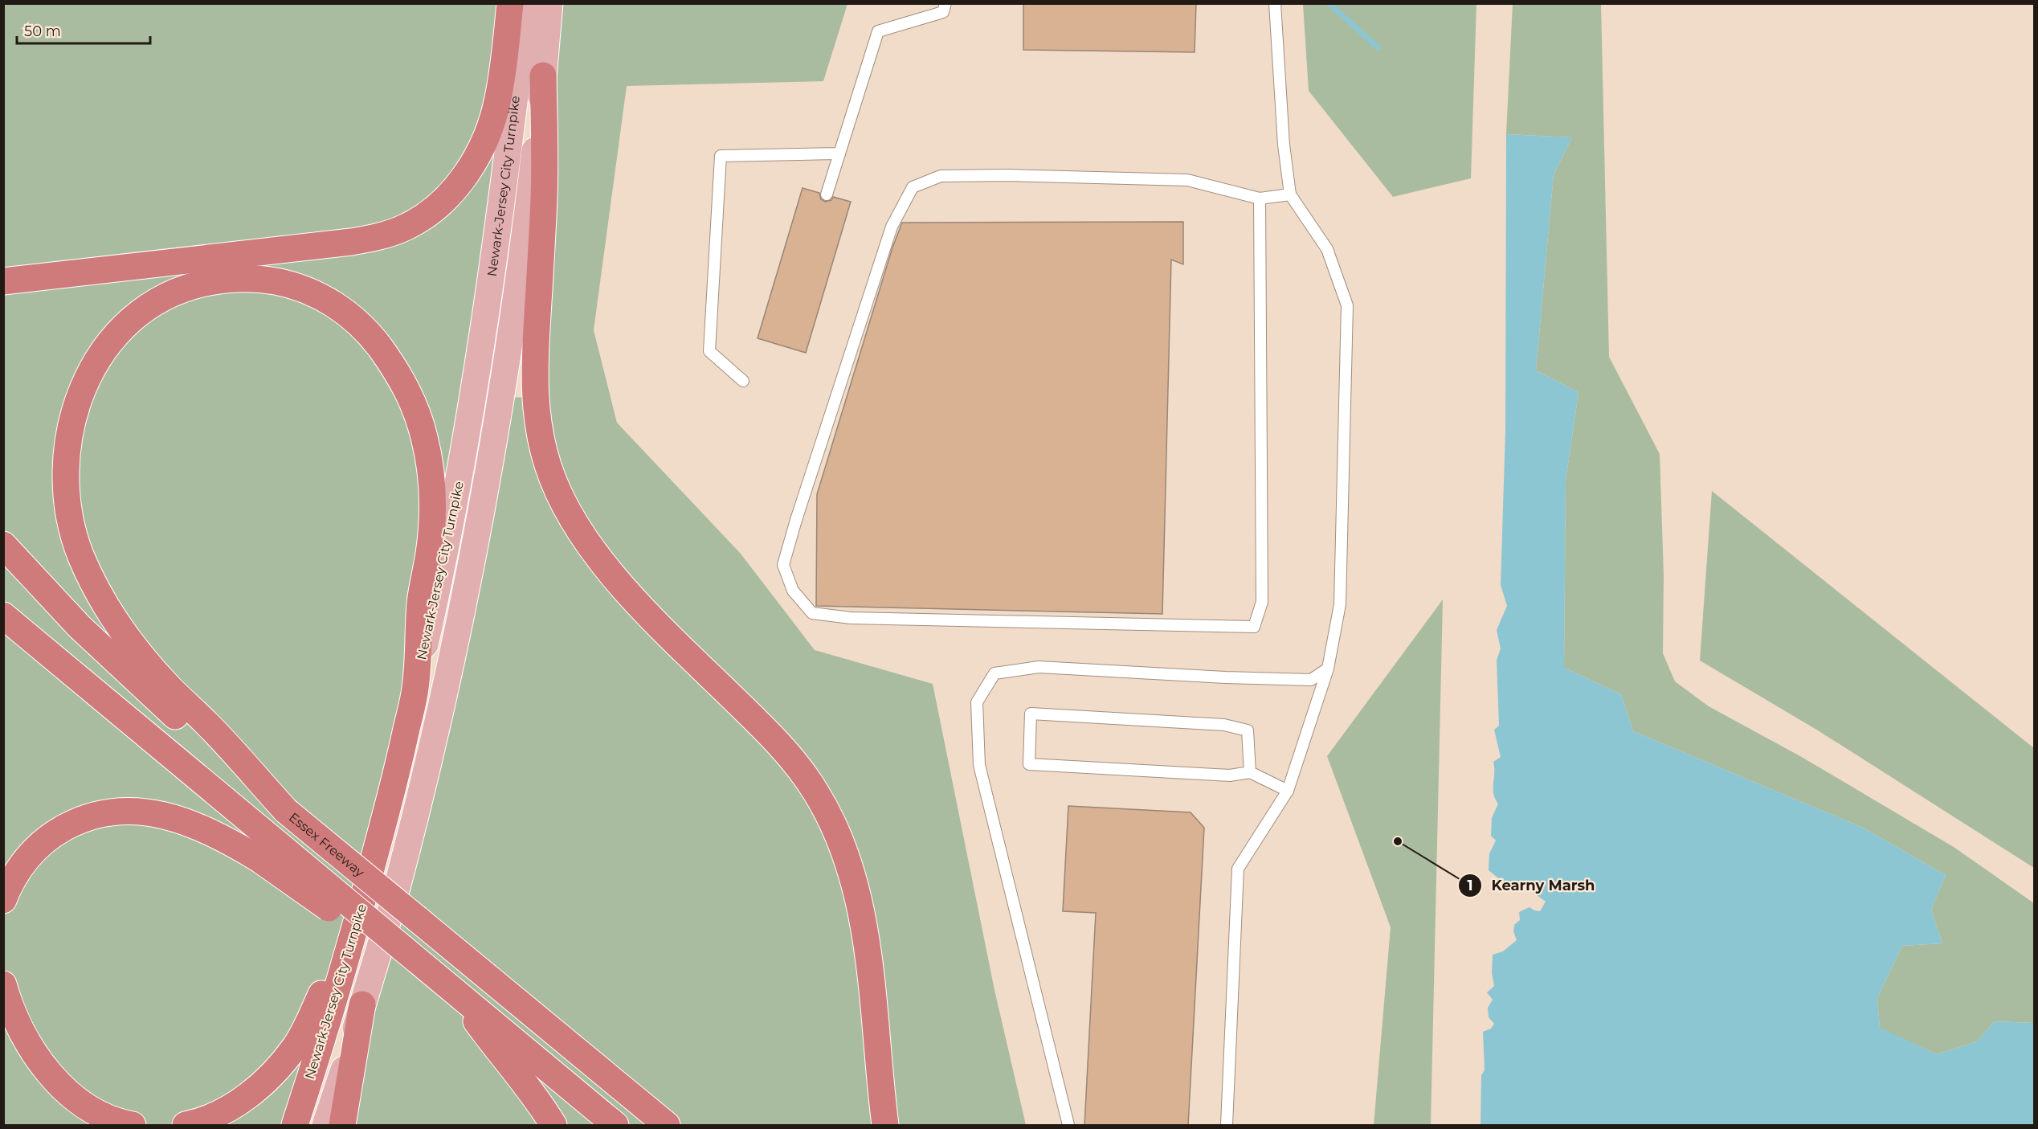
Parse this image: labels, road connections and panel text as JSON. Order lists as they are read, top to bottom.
{
  "streets": {
    "highway": ["Newark-Jersey City Turnpike", "Essex Freeway"]
  },
  "places": ["Kearny Marsh"],
  "scale_bar": "50 m"
}
